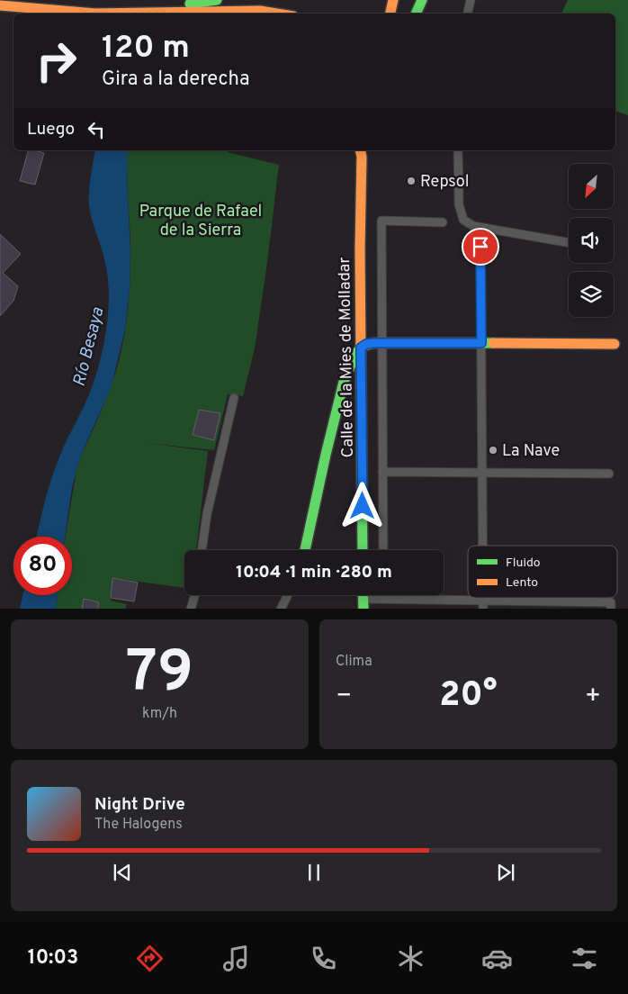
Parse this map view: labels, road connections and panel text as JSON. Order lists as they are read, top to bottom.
{
  "streets": {
    "main road": ["Calle de la Mies de Molladar"]
  },
  "water": ["Río Besaya"],
  "parks": ["Parque de Rafael de la Sierra"],
  "places": ["Repsol", "La Nave"],
  "legend": ["Fluido", "Lento"],
  "north": "bottom left",
  "page": {
    "turn": ["120 m", "Gira a la derecha"],
    "then": "Luego",
    "limit": "80",
    "trip": "10:04 · 1 min · 280 m",
    "tile": [
      ["79", "km/h"],
      "Clima"
    ],
    "heat": ["−", "20°", "+"],
    "song": ["Night Drive", "The Halogens"],
    "tabs": "10:03"
  }
}
